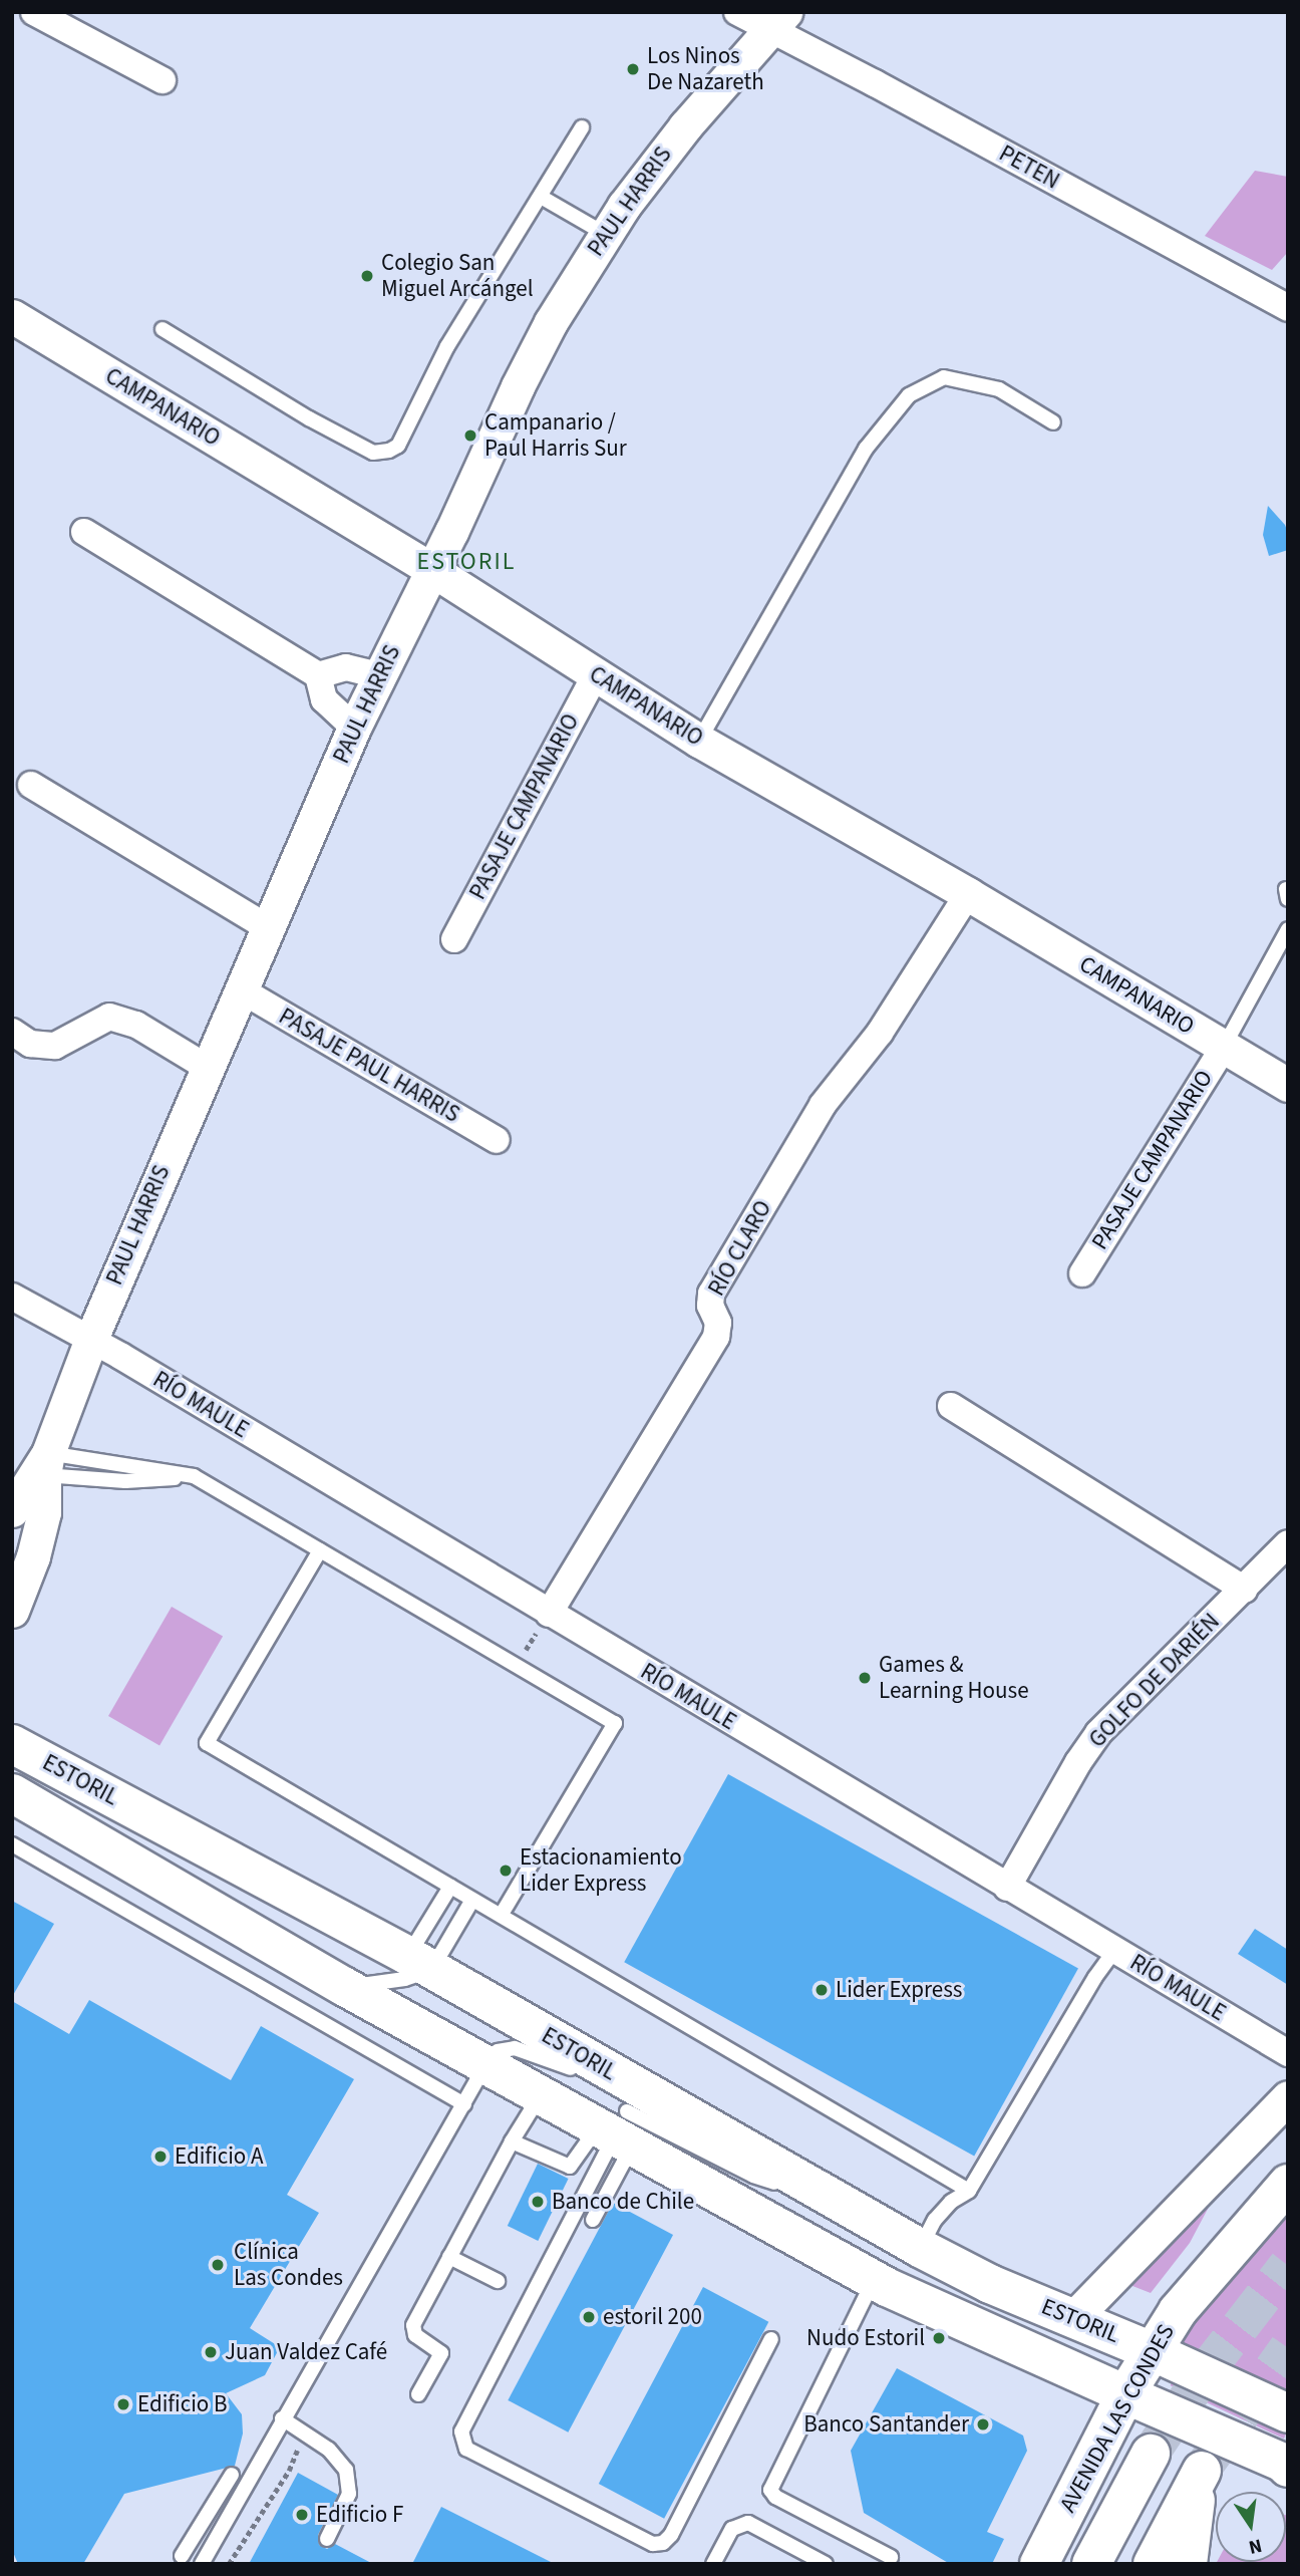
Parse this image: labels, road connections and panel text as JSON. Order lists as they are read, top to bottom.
{
  "streets": {
    "main road": ["ESTORIL", "AVENIDA LAS CONDES"],
    "street": [
      "PETEN",
      "PAUL HARRIS",
      "CAMPANARIO",
      "PASAJE CAMPANARIO",
      "PASAJE PAUL HARRIS",
      "RÍO CLARO",
      "RÍO MAULE",
      "GOLFO DE DARIÉN"
    ]
  },
  "crossings": [
    ["PETEN", "PAUL HARRIS"],
    ["PAUL HARRIS", "CAMPANARIO"],
    ["PAUL HARRIS", "PASAJE PAUL HARRIS"],
    ["PAUL HARRIS", "RÍO MAULE"],
    ["CAMPANARIO", "PASAJE CAMPANARIO"],
    ["CAMPANARIO", "RÍO CLARO"],
    ["RÍO CLARO", "RÍO MAULE"],
    ["RÍO MAULE", "GOLFO DE DARIÉN"],
    ["ESTORIL", "AVENIDA LAS CONDES"]
  ],
  "districts": ["ESTORIL"],
  "places": [
    "Los Ninos De Nazareth",
    "Colegio San Miguel Arcángel",
    "Campanario / Paul Harris Sur",
    "Games & Learning House",
    "Estacionamiento Lider Express",
    "Lider Express",
    "Edificio A",
    "Banco de Chile",
    "Clínica Las Condes",
    "estoril 200",
    "Nudo Estoril",
    "Juan Valdez Café",
    "Edificio B",
    "Banco Santander",
    "Edificio F"
  ],
  "north": "bottom"
}
